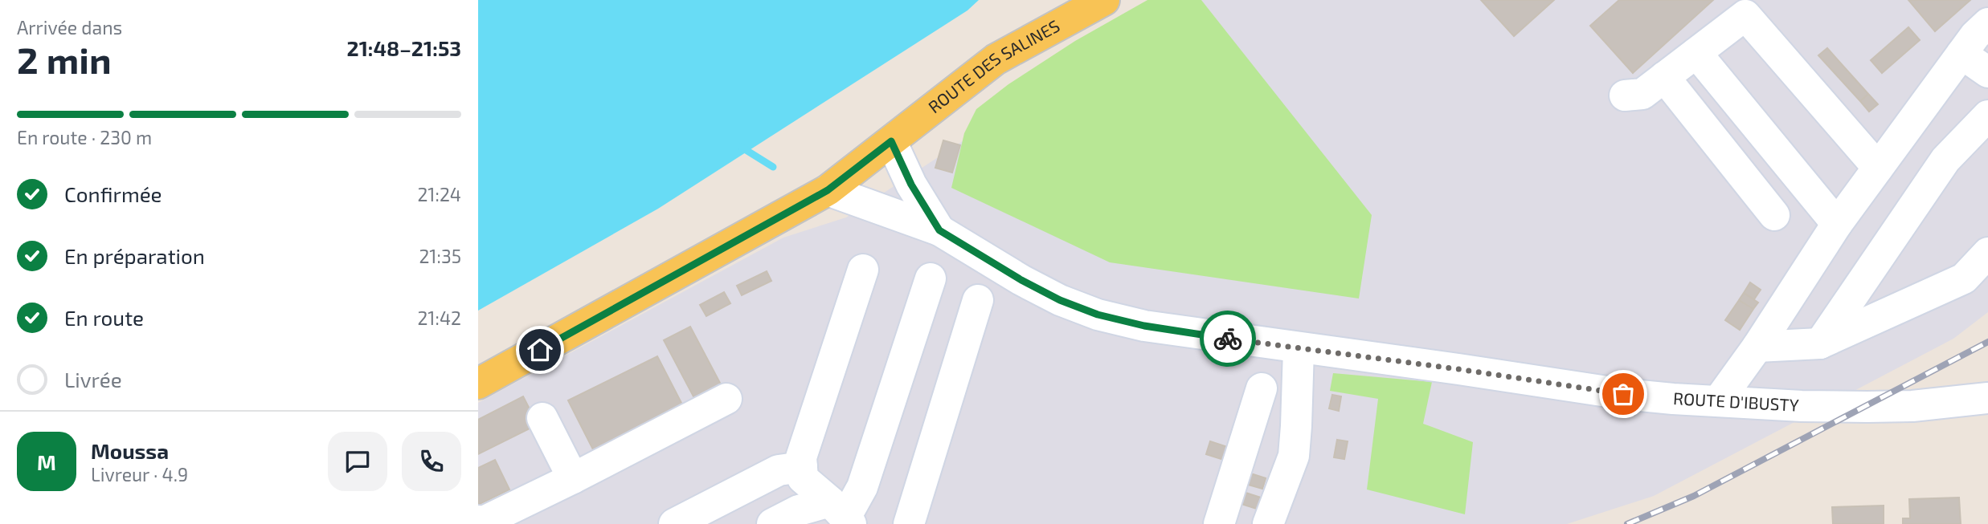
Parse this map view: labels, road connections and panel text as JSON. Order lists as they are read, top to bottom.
{
  "streets": {
    "main road": ["ROUTE DES SALINES"],
    "street": ["ROUTE D'IBUSTY"]
  },
  "crossings": [
    ["ROUTE DES SALINES", "ROUTE D'IBUSTY"]
  ],
  "page": {
    "heading": ["2 min", "Arrivée dans", "21:48–21:53"],
    "panel": ["Moussa", "Livreur · 4.9"],
    "bar": "En route · 230 m",
    "list": [
      ["Confirmée", "21:24"],
      ["En préparation", "21:35"],
      ["En route", "21:42"],
      "Livrée"
    ],
    "round": "M"
  }
}
